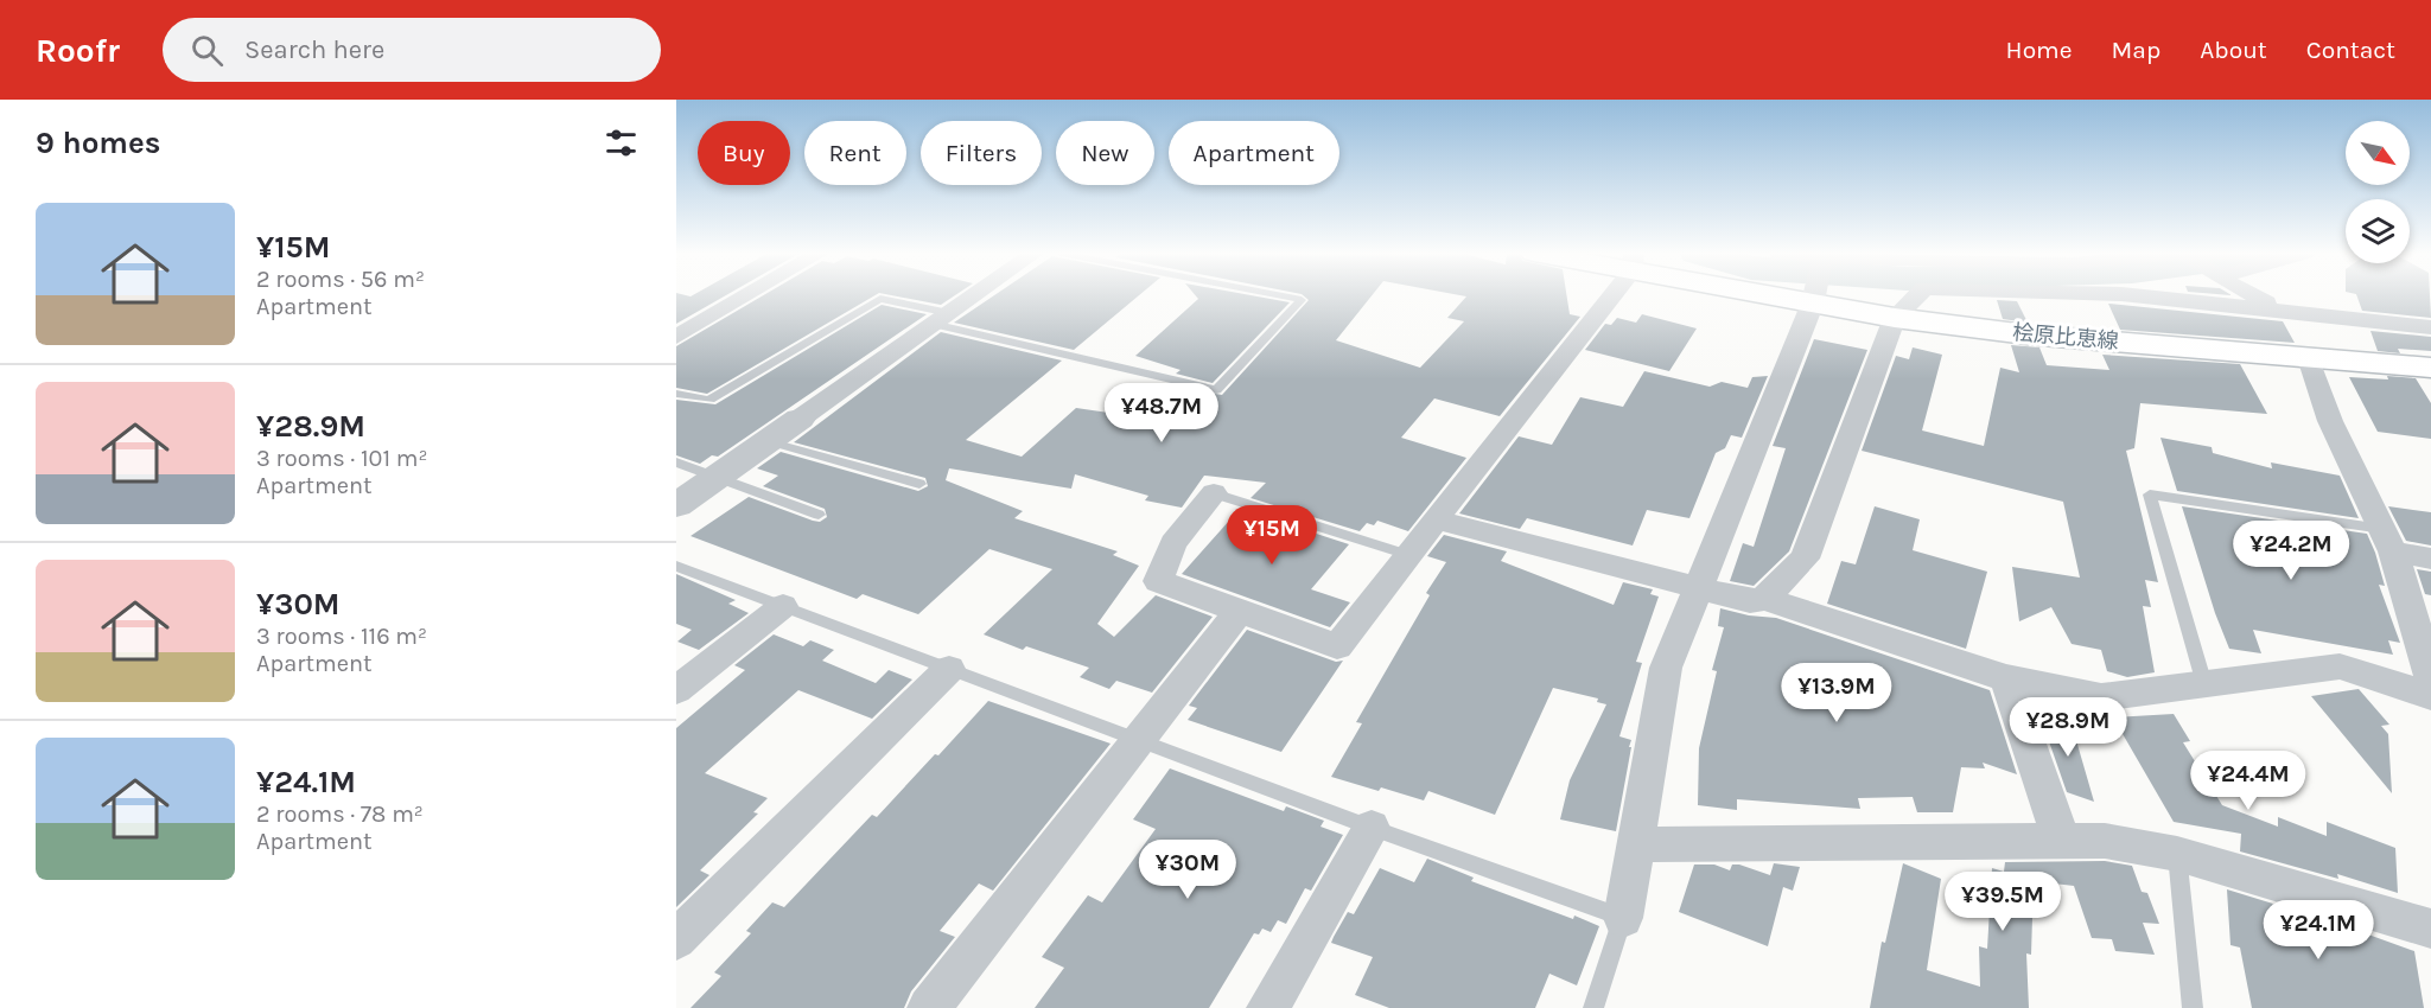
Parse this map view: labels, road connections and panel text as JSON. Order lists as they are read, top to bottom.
{
  "streets": {
    "main road": ["桧原比恵線"]
  },
  "north": "bottom right",
  "page": {
    "header": "Roofr",
    "search": "Search here",
    "nav": [
      "Home",
      "Map",
      "About",
      "Contact"
    ],
    "heading": "9 homes",
    "chip": [
      "Buy",
      "Rent",
      "Filters",
      "New",
      "Apartment"
    ],
    "list": [
      {
        "name": "¥15M",
        "note": "2 rooms · 56 m² · Apartment"
      },
      {
        "name": "¥28.9M",
        "note": "3 rooms · 101 m² · Apartment"
      },
      {
        "name": "¥30M",
        "note": "3 rooms · 116 m² · Apartment"
      },
      {
        "name": "¥24.1M",
        "note": "2 rooms · 78 m² · Apartment"
      }
    ],
    "price": [
      "¥48.7M",
      "¥15M",
      "¥24.2M",
      "¥13.9M",
      "¥28.9M",
      "¥24.4M",
      "¥30M",
      "¥39.5M",
      "¥24.1M"
    ]
  }
}
